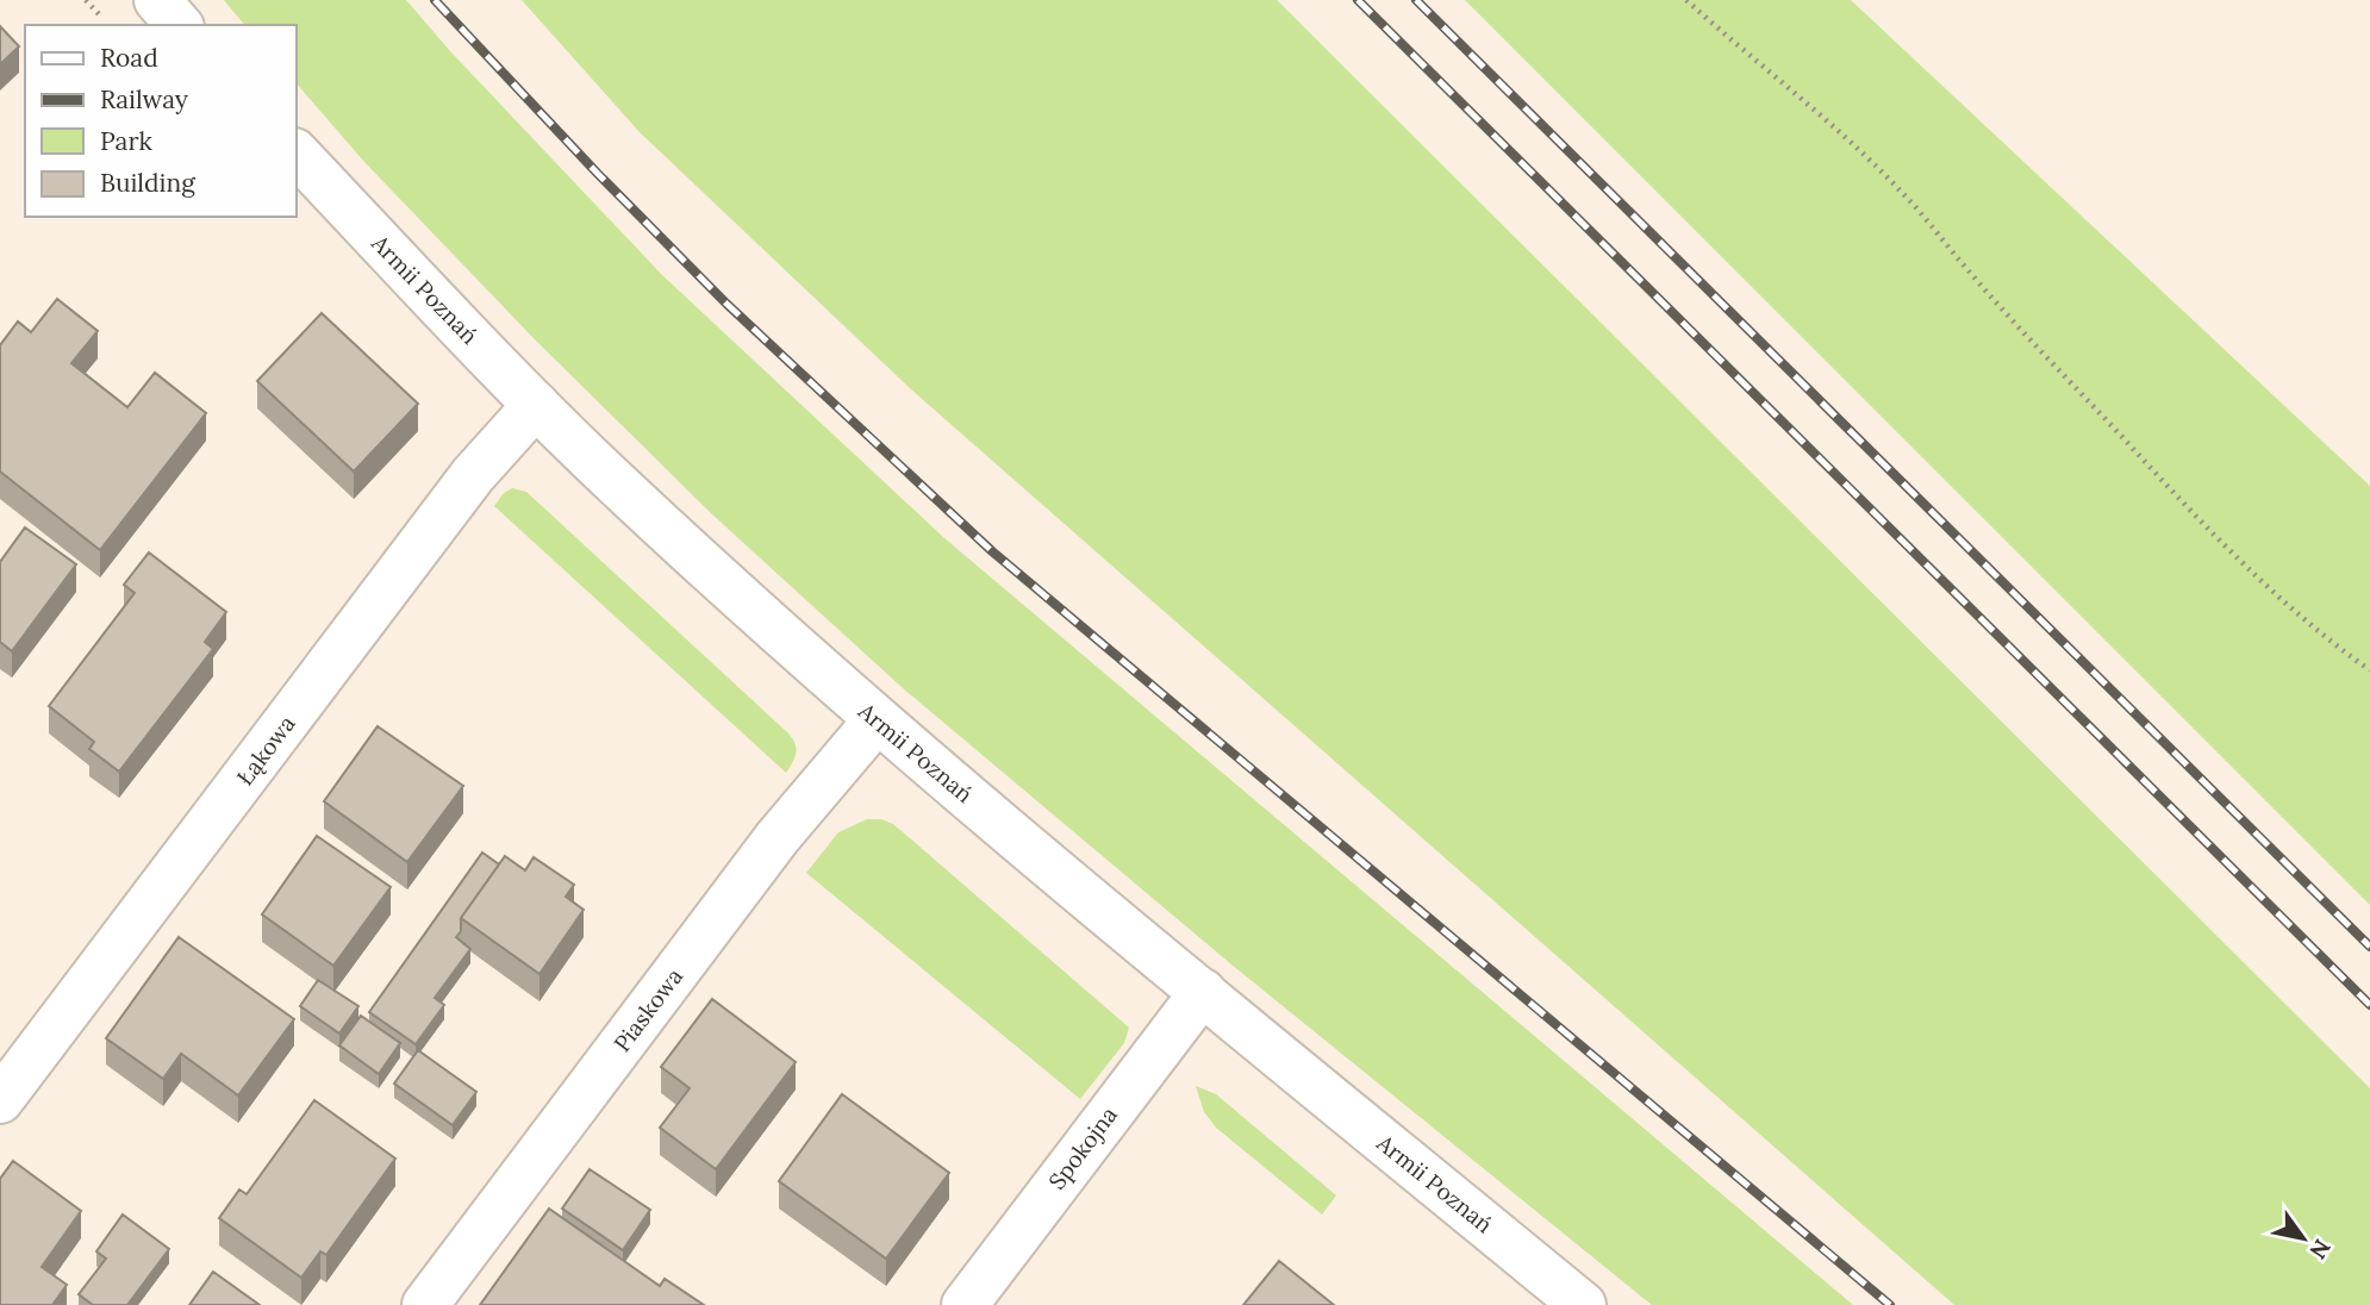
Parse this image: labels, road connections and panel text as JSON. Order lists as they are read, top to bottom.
{
  "streets": {
    "street": [
      "Armii Poznań",
      "Łąkowa",
      "Piaskowa",
      "Spokojna"
    ]
  },
  "crossings": [
    ["Armii Poznań", "Łąkowa"],
    ["Armii Poznań", "Piaskowa"],
    ["Armii Poznań", "Spokojna"]
  ],
  "legend": [
    "Road",
    "Railway",
    "Park",
    "Building"
  ],
  "north": "bottom right"
}
